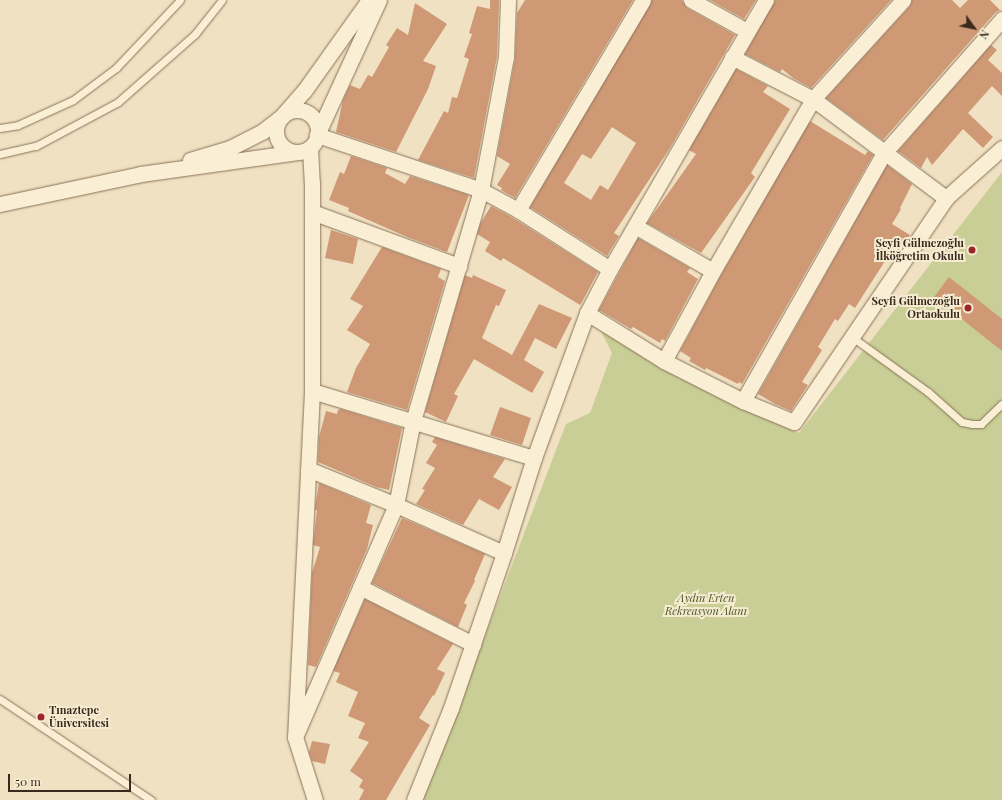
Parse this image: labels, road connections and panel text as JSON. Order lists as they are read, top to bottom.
{
  "parks": ["Aydın Erten Rekreasyon Alanı"],
  "places": ["Seyfi Gülmezoğlu İlköğretim Okulu", "Seyfi Gülmezoğlu Ortaokulu", "Tınaztepe Üniversitesi"],
  "scale_bar": "50 m",
  "north": "bottom right"
}
